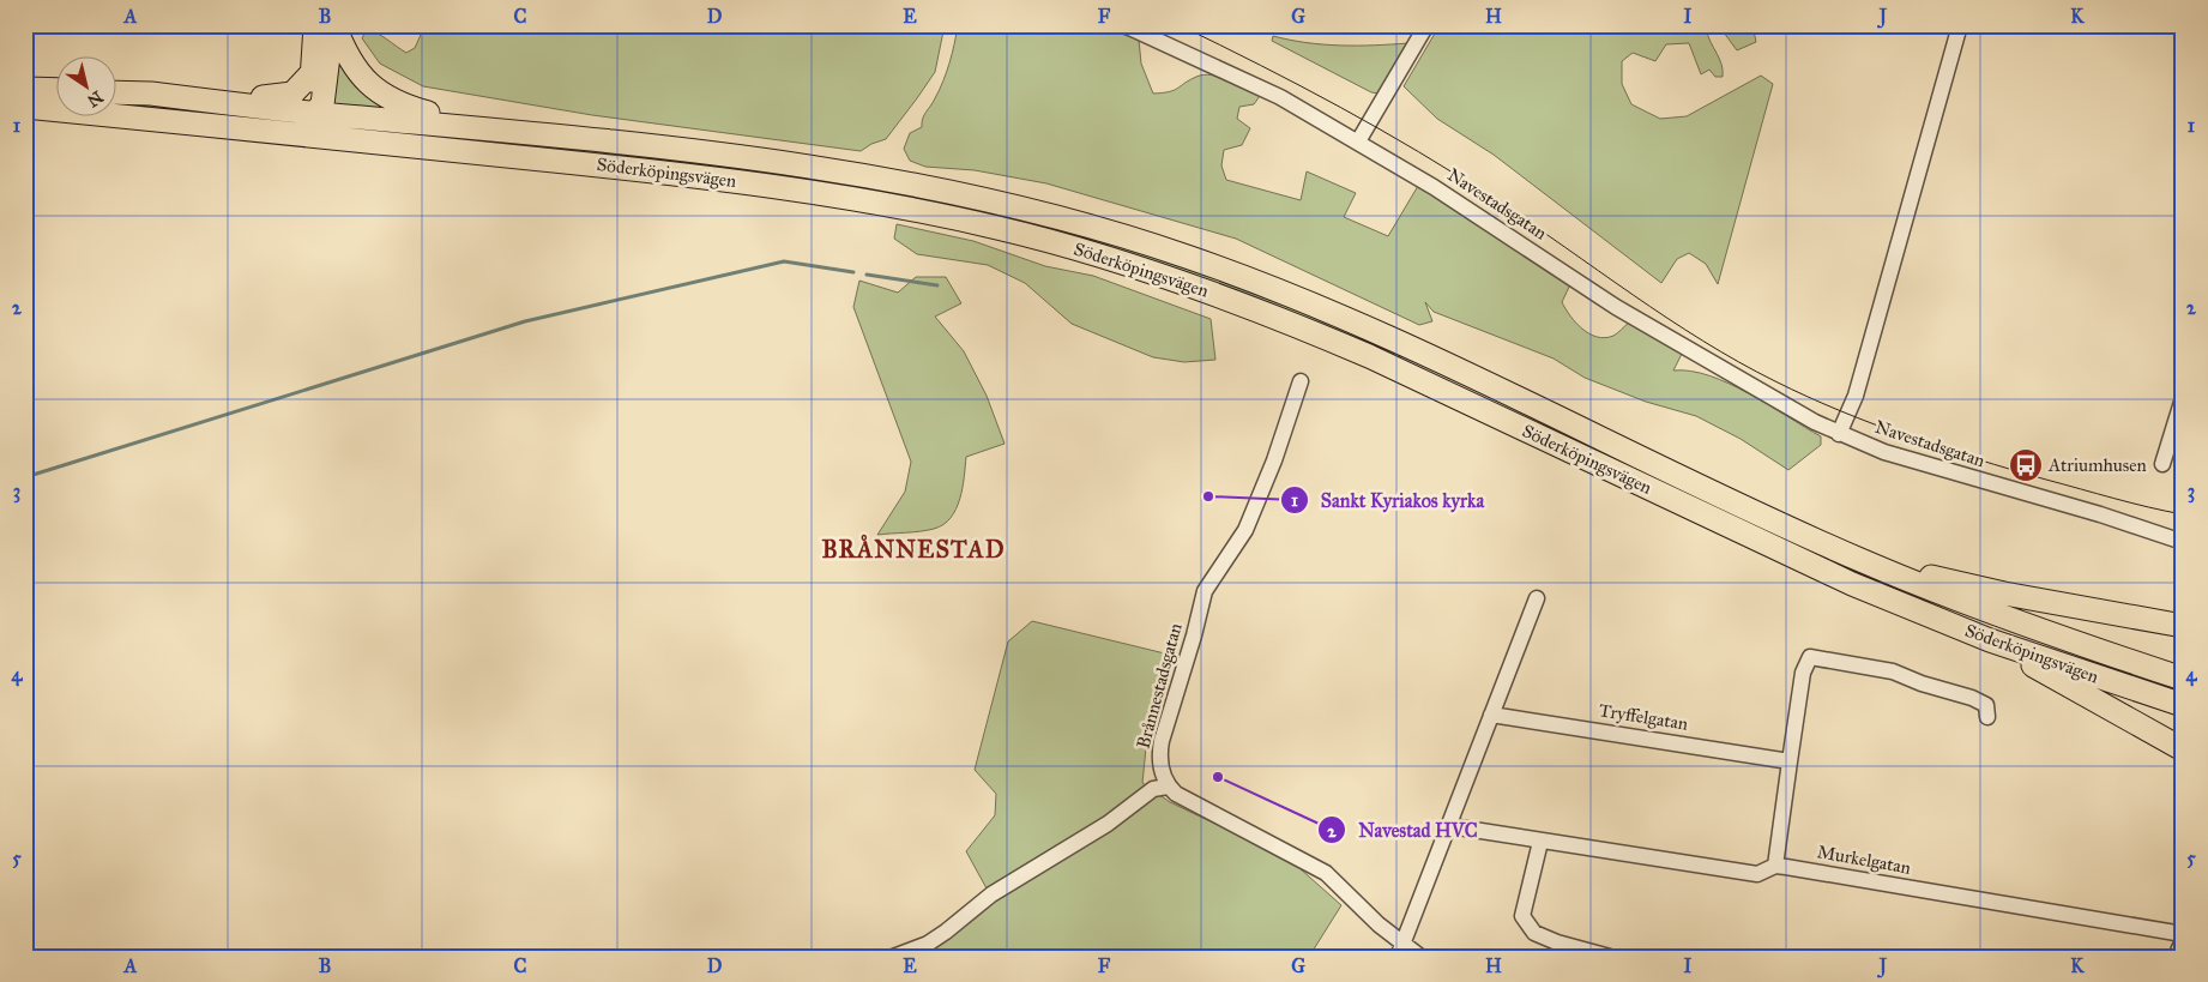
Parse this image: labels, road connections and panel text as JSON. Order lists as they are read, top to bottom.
{
  "streets": {
    "highway": ["Söderköpingsvägen"],
    "street": [
      "Navestadsgatan",
      "Brånnestadsgatan",
      "Tryffelgatan",
      "Murkelgatan"
    ]
  },
  "districts": ["BRÅNNESTAD"],
  "places": {
    "bus stop": ["Atriumhusen"],
    "other": ["Sankt Kyriakos kyrka", "Navestad HVC"]
  },
  "north": "bottom right",
  "grid": {
    "columns": [
      "A",
      "B",
      "C",
      "D",
      "E",
      "F",
      "G",
      "H",
      "I",
      "J",
      "K"
    ],
    "rows": [
      "1",
      "2",
      "3",
      "4",
      "5"
    ]
  }
}
